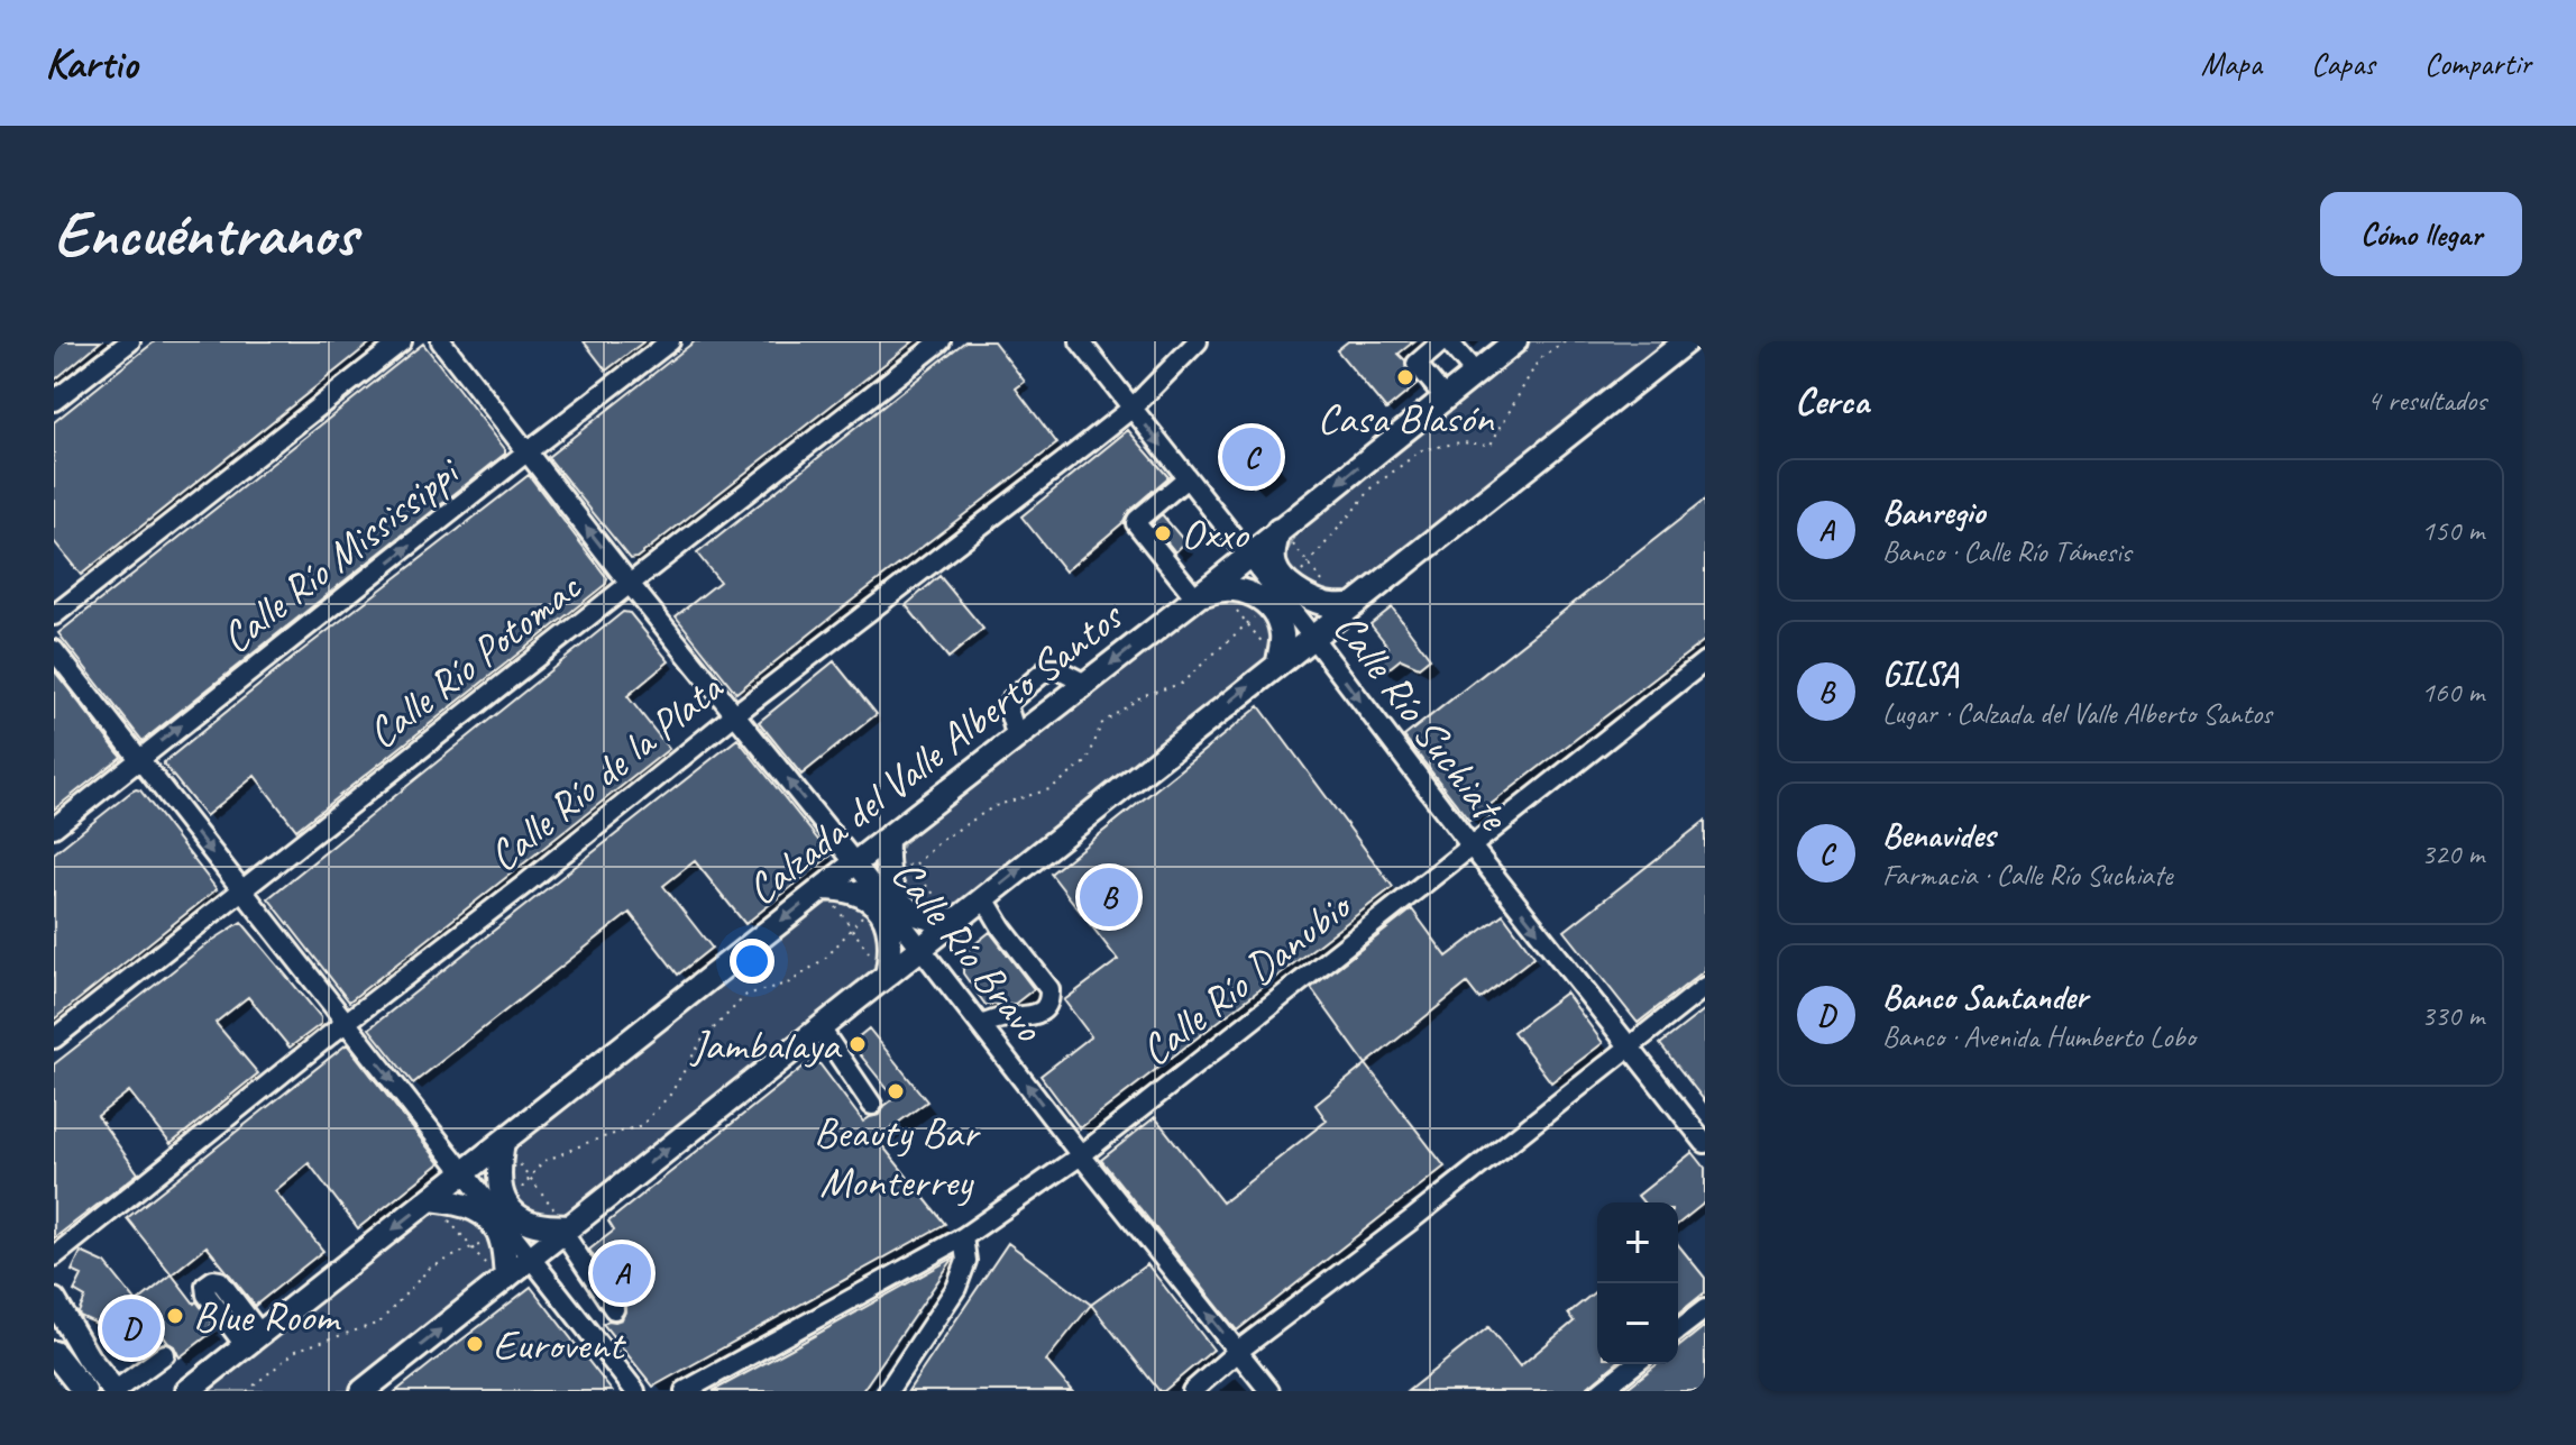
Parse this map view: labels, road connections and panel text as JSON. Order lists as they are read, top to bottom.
{
  "streets": {
    "main road": ["Calzada del Valle Alberto Santos"],
    "street": [
      "Calle Río Mississippi",
      "Calle Río Potomac",
      "Calle Río Suchiate",
      "Calle Río de la Plata",
      "Calle Río Bravo",
      "Calle Río Danubio"
    ]
  },
  "crossings": [
    ["Calle Río Mississippi", "Calle Río Bravo"],
    ["Calle Río Potomac", "Calle Río Bravo"],
    ["Calle Río Suchiate", "Calzada del Valle Alberto Santos"],
    ["Calle Río Suchiate", "Calle Río de la Plata"],
    ["Calle Río Suchiate", "Calle Río Danubio"],
    ["Calzada del Valle Alberto Santos", "Calle Río Bravo"],
    ["Calle Río de la Plata", "Calle Río Bravo"],
    ["Calle Río Bravo", "Calle Río Danubio"]
  ],
  "one_way": ["Calle Río Mississippi", "Calle Río Suchiate", "Calle Río Bravo"],
  "places": [
    "Casa Blasón",
    "Oxxo",
    "Jambalaya",
    "Beauty Bar Monterrey",
    "Blue Room",
    "Eurovent"
  ],
  "page": {
    "header": "Kartio",
    "nav": ["Mapa", "Capas", "Compartir"],
    "buttons": "Cómo llegar",
    "title": "Encuéntranos",
    "heading": ["Cerca", "4 resultados"],
    "pins": [
      "C",
      "B",
      "A",
      "D"
    ],
    "list": [
      {
        "mark": "A",
        "name": "Banregio",
        "note": "Banco · Calle Río Támesis",
        "value": "150 m"
      },
      {
        "mark": "B",
        "name": "GILSA",
        "note": "Lugar · Calzada del Valle Alberto Santos",
        "value": "160 m"
      },
      {
        "mark": "C",
        "name": "Benavides",
        "note": "Farmacia · Calle Río Suchiate",
        "value": "320 m"
      },
      {
        "mark": "D",
        "name": "Banco Santander",
        "note": "Banco · Avenida Humberto Lobo",
        "value": "330 m"
      }
    ],
    "map_buttons": ["+", "−"]
  }
}
